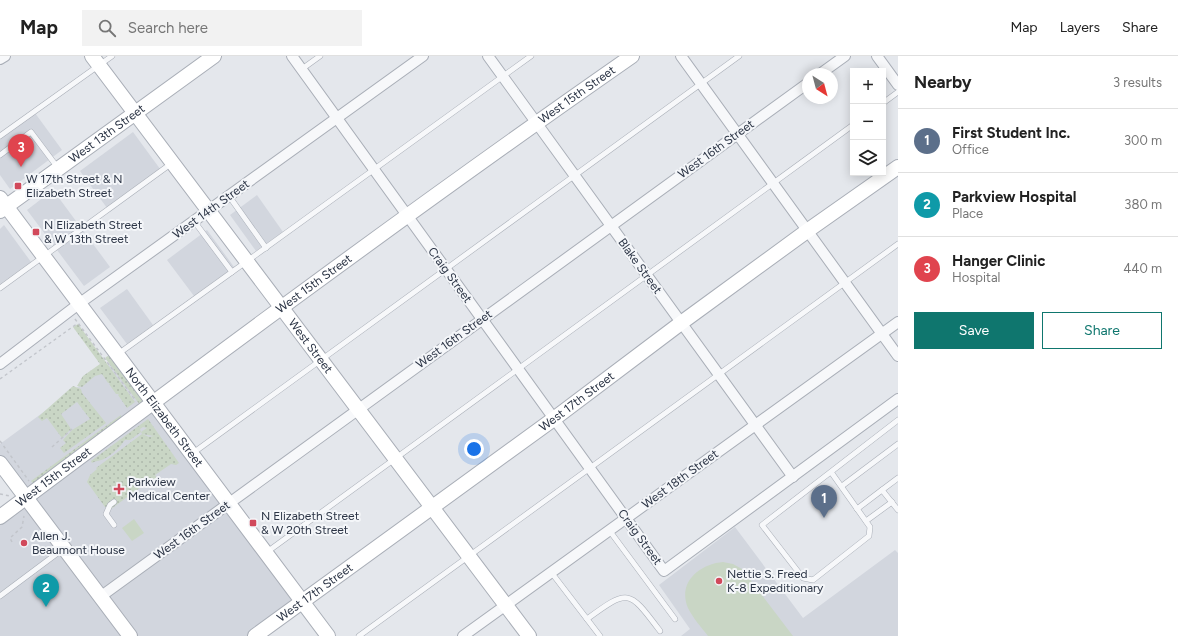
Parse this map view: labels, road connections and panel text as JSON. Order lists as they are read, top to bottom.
{
  "streets": {
    "street": [
      "West 15th Street",
      "West 13th Street",
      "West 16th Street",
      "West 14th Street",
      "Blake Street",
      "Craig Street",
      "West Street",
      "West 17th Street",
      "North Elizabeth Street",
      "West 18th Street"
    ]
  },
  "crossings": [
    ["West 15th Street", "Blake Street"],
    ["West 15th Street", "Craig Street"],
    ["West 15th Street", "West Street"],
    ["West 15th Street", "North Elizabeth Street"],
    ["West 13th Street", "West Street"],
    ["West 13th Street", "North Elizabeth Street"],
    ["West 16th Street", "Blake Street"],
    ["West 16th Street", "Craig Street"],
    ["West 16th Street", "West Street"],
    ["West 16th Street", "North Elizabeth Street"],
    ["West 14th Street", "Craig Street"],
    ["West 14th Street", "West Street"],
    ["West 14th Street", "North Elizabeth Street"],
    ["Blake Street", "Craig Street"],
    ["Blake Street", "West 17th Street"],
    ["Blake Street", "West 18th Street"],
    ["Craig Street", "West 17th Street"],
    ["Craig Street", "West 18th Street"],
    ["West Street", "West 17th Street"],
    ["West Street", "West 18th Street"],
    ["West 17th Street", "North Elizabeth Street"]
  ],
  "places": {
    "transit": ["W 17th Street & N Elizabeth Street", "N Elizabeth Street & W 13th Street", "N Elizabeth Street & W 20th Street"],
    "health": ["Parkview Medical Center"],
    "other": ["Allen J. Beaumont House", "Nettie S. Freed K-8 Expeditionary"]
  },
  "north": "bottom right",
  "page": {
    "header": "Map",
    "search": "Search here",
    "nav": ["Map", "Layers", "Share"],
    "heading": ["Nearby", "3 results"],
    "map_buttons": ["+", "−"],
    "list": [
      {
        "mark": "1",
        "name": "First Student Inc.",
        "note": "Office",
        "value": "300 m"
      },
      {
        "mark": "2",
        "name": "Parkview Hospital",
        "note": "Place",
        "value": "380 m"
      },
      {
        "mark": "3",
        "name": "Hanger Clinic",
        "note": "Hospital",
        "value": "440 m"
      }
    ],
    "pins": ["3", "1", "2"],
    "buttons": ["Save", "Share"]
  }
}
